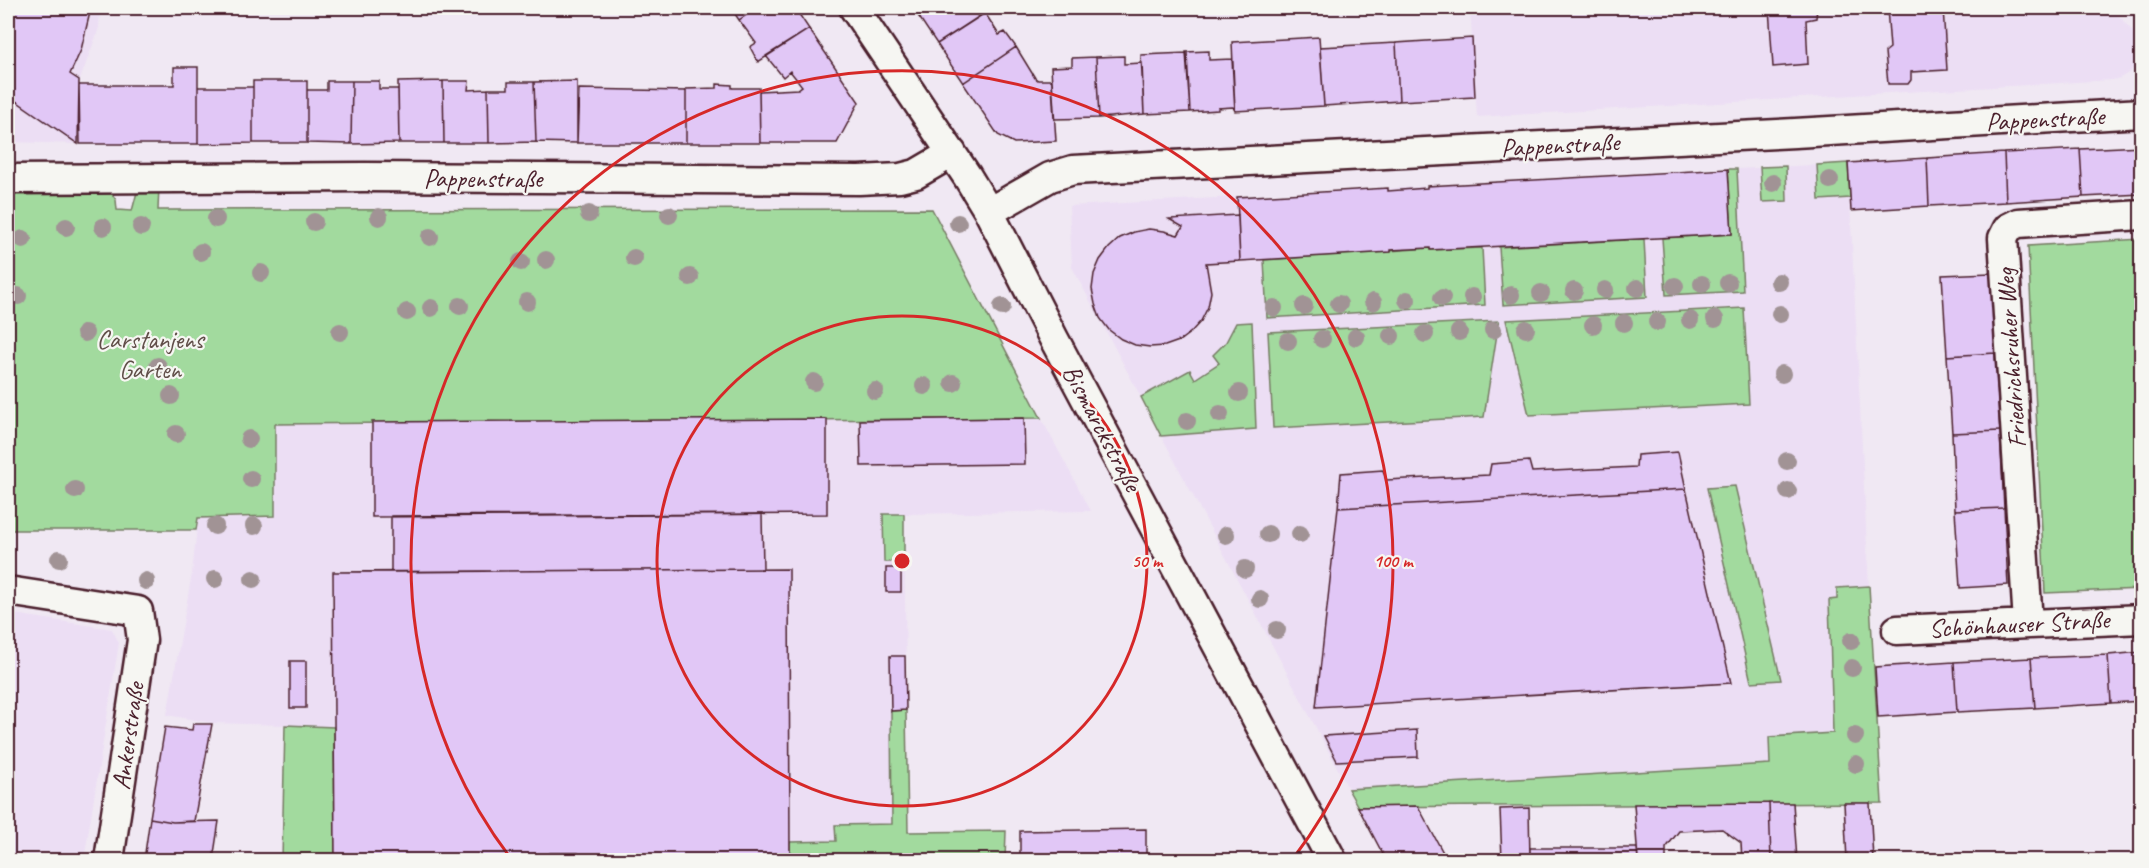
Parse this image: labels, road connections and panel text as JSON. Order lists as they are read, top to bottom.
{
  "streets": {
    "street": [
      "Pappenstraße",
      "Friedrichsruher Weg",
      "Bismarckstraße",
      "Schönhauser Straße",
      "Ankerstraße"
    ]
  },
  "crossings": [
    ["Pappenstraße", "Bismarckstraße"],
    ["Friedrichsruher Weg", "Schönhauser Straße"]
  ],
  "parks": ["Carstanjens Garten"],
  "rings": ["50 m", "100 m"]
}
